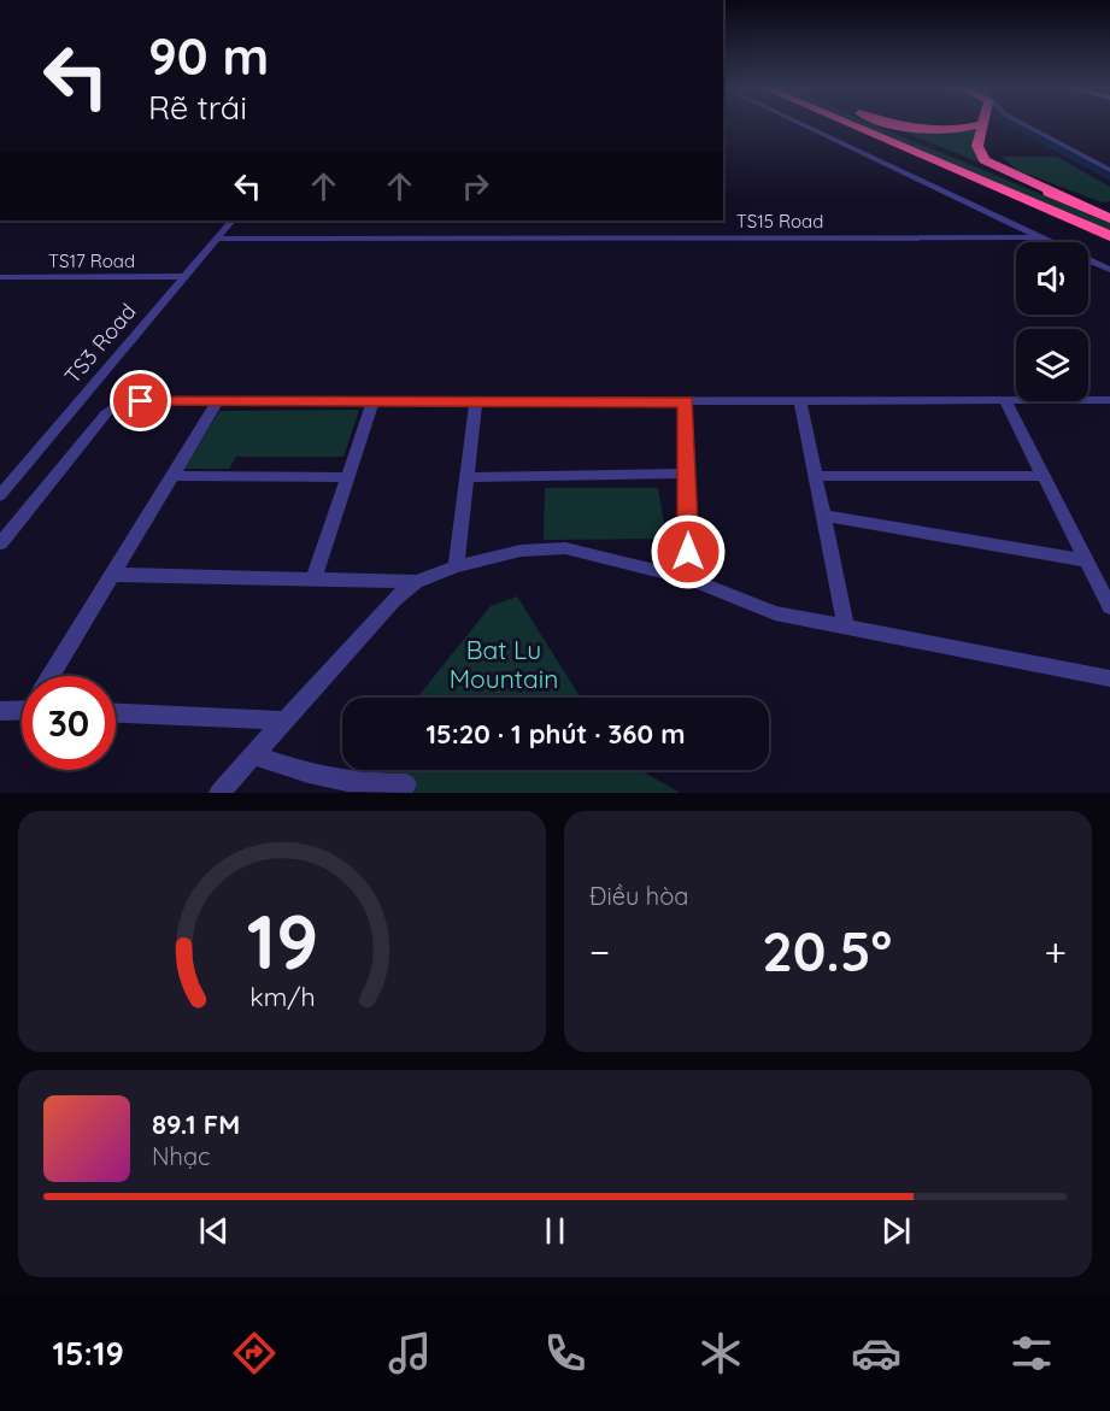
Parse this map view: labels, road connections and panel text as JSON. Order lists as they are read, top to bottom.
{
  "streets": {
    "street": ["TS15 Road", "TS17 Road", "TS3 Road"]
  },
  "crossings": [
    ["TS15 Road", "TS3 Road"],
    ["TS17 Road", "TS3 Road"]
  ],
  "parks": ["Bat Lu Mountain"],
  "page": {
    "turn": ["90 m", "Rẽ trái"],
    "limit": "30",
    "trip": "15:20 · 1 phút · 360 m",
    "tile": "Điều hòa",
    "heat": ["−", "20.5°", "+"],
    "song": ["89.1 FM", "Nhạc"],
    "tabs": "15:19",
    "gauge": ["19", "km/h"]
  }
}
